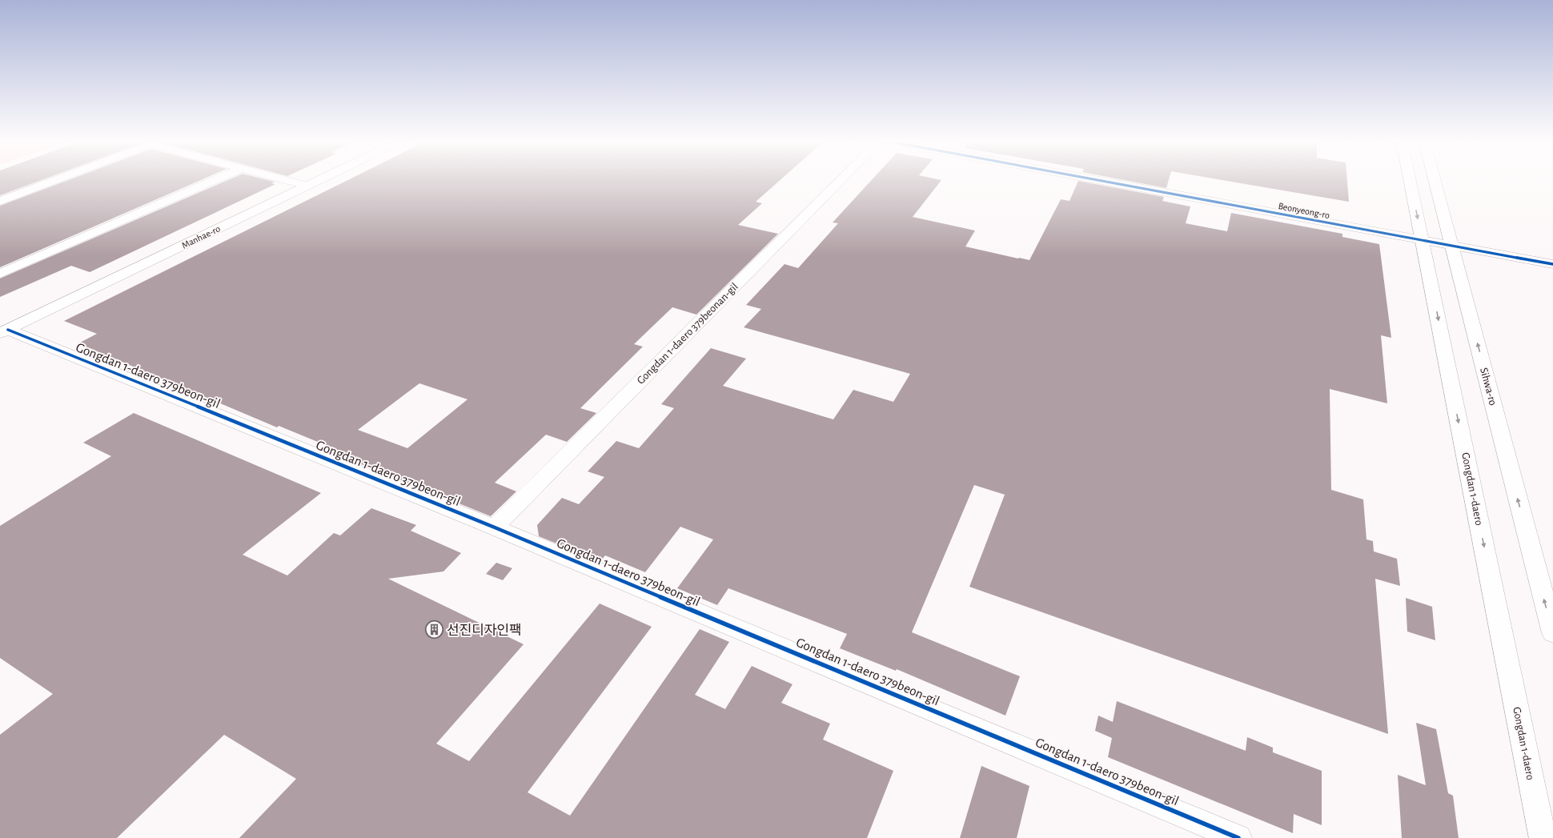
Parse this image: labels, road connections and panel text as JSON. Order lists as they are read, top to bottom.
{
  "streets": {
    "street": [
      "Beonyeong-ro",
      "Manhae-ro",
      "Gongdan 1-daero 379beonan-gil",
      "Gongdan 1-daero 379beon-gil",
      "Sihwa-ro",
      "Gongdan 1-daero"
    ]
  },
  "crossings": [
    ["Beonyeong-ro", "Sihwa-ro"],
    ["Beonyeong-ro", "Gongdan 1-daero"],
    ["Manhae-ro", "Gongdan 1-daero 379beon-gil"],
    ["Gongdan 1-daero 379beonan-gil", "Gongdan 1-daero 379beon-gil"]
  ],
  "one_way": ["Sihwa-ro", "Gongdan 1-daero"],
  "places": {
    "building": ["선진디자인팩"]
  }
}
